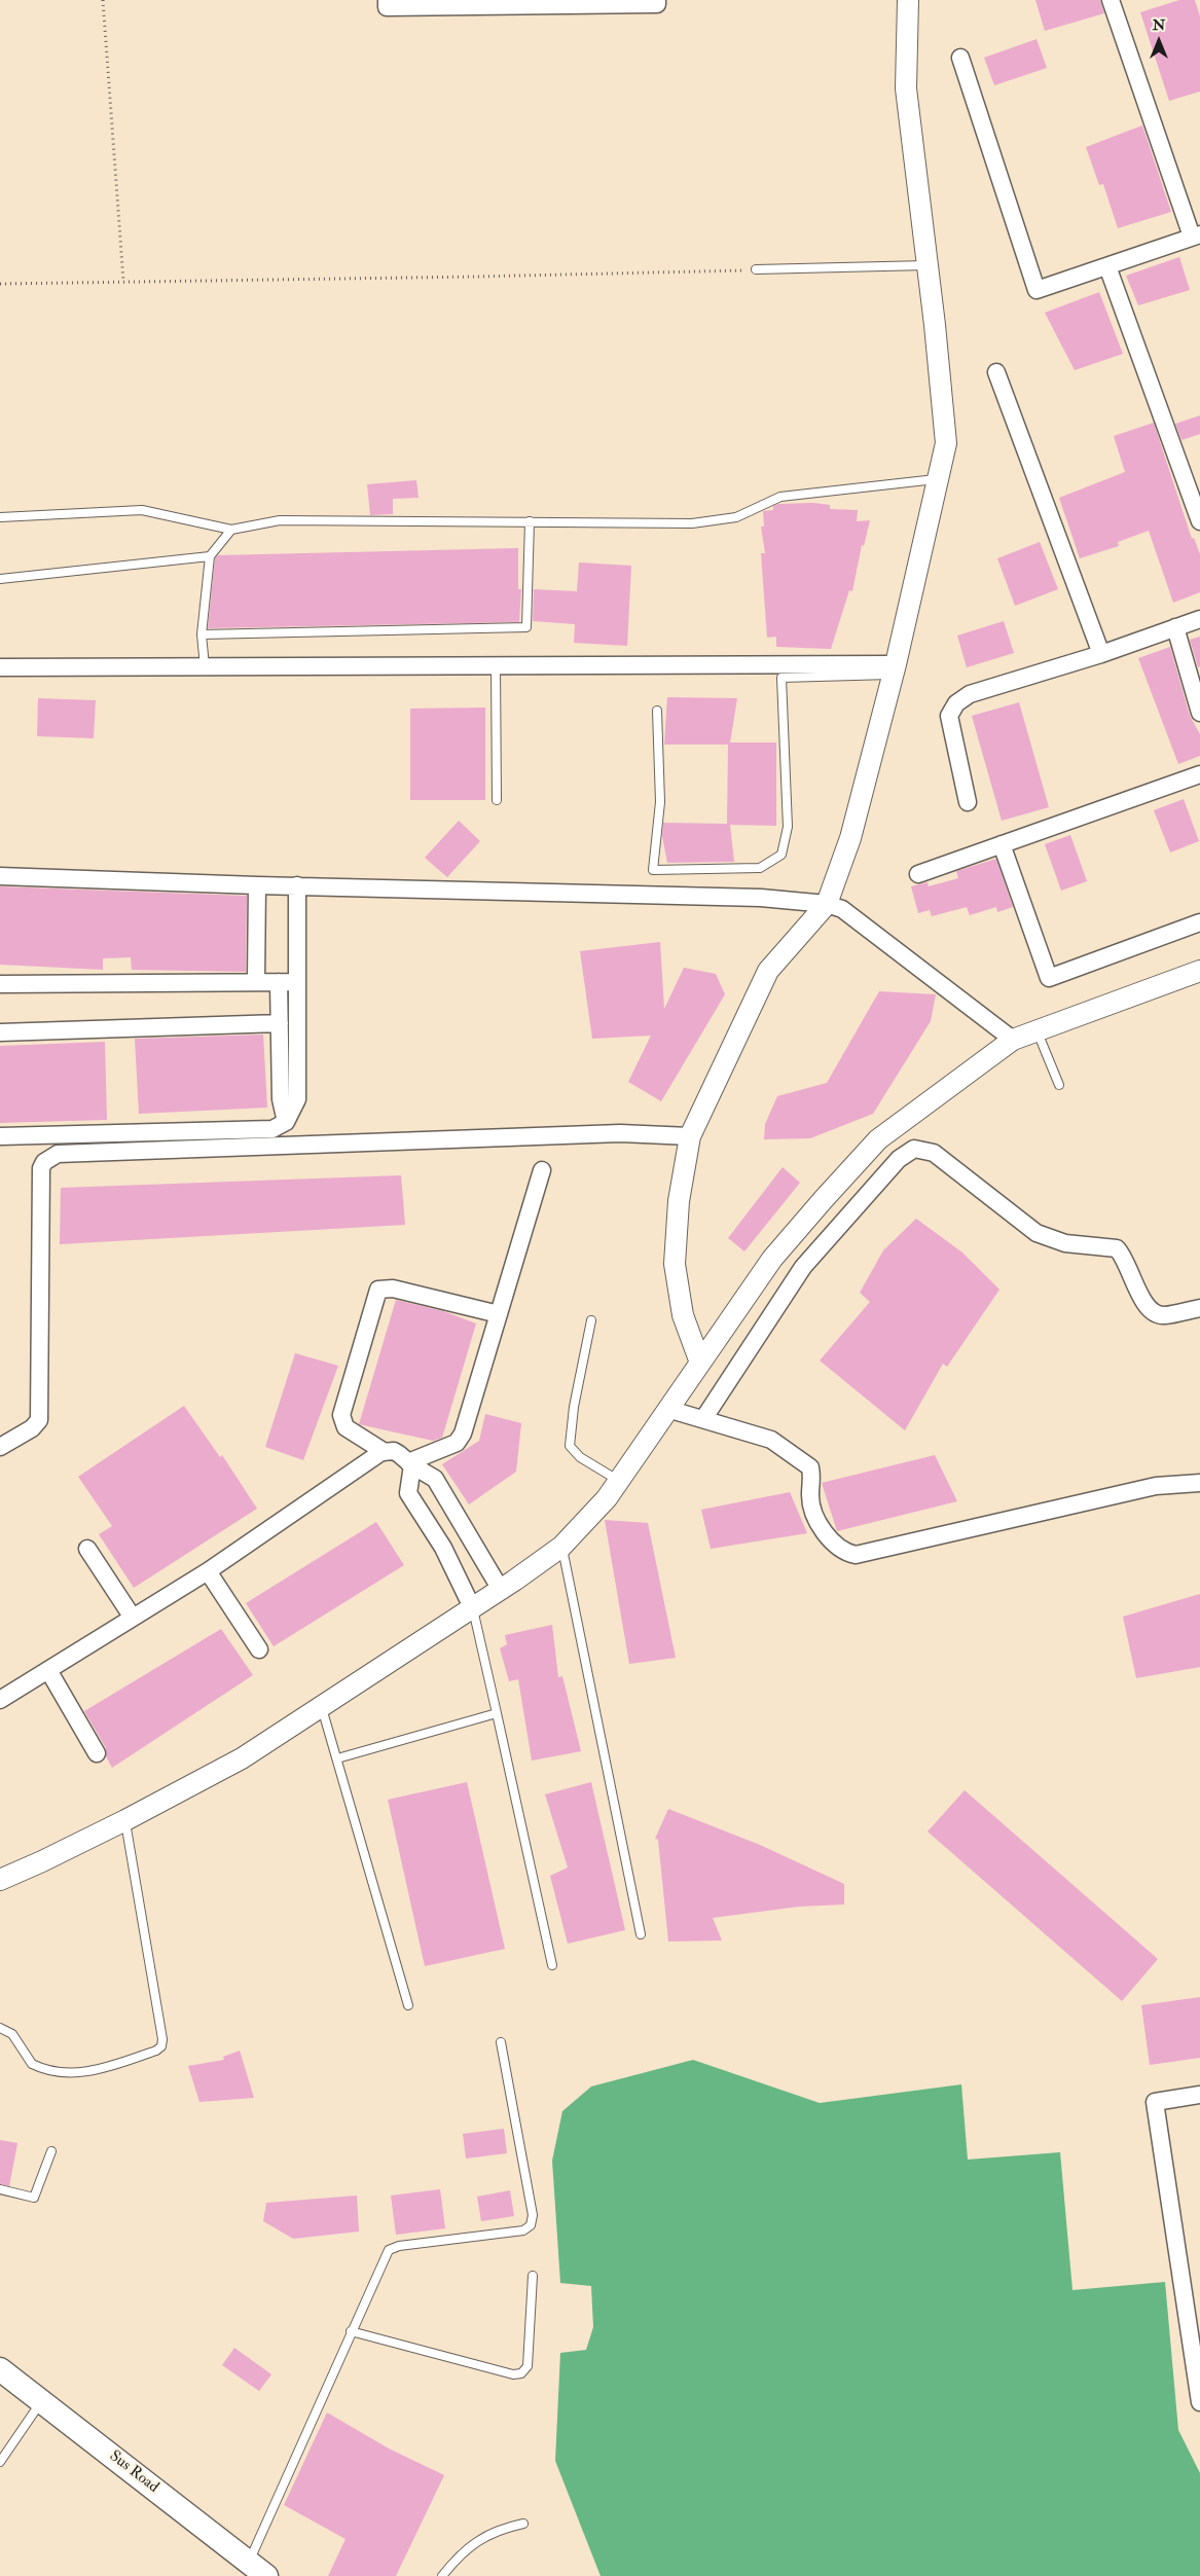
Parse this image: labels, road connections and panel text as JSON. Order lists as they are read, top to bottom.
{
  "streets": {
    "main road": ["Sus Road"]
  },
  "north": "top"
}
